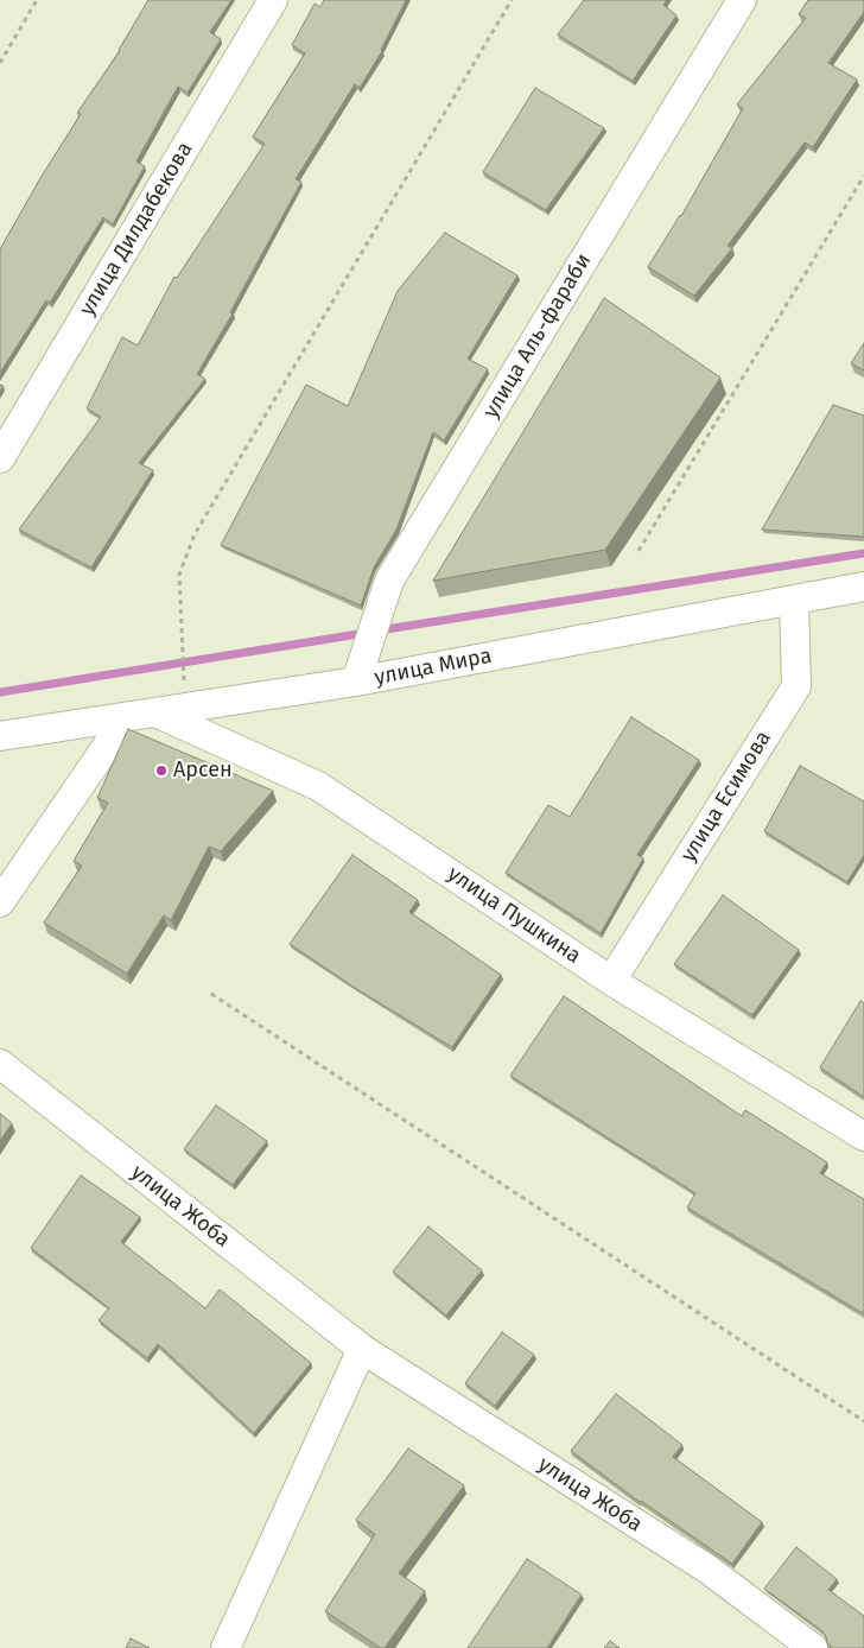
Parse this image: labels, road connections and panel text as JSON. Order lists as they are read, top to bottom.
{
  "streets": {
    "street": [
      "улица Дилдабекова",
      "улица Аль-фараби",
      "улица Мира",
      "улица Есимова",
      "улица Пушкина",
      "улица Жоба"
    ]
  },
  "crossings": [
    ["улица Аль-фараби", "улица Мира"],
    ["улица Мира", "улица Есимова"],
    ["улица Мира", "улица Пушкина"],
    ["улица Есимова", "улица Пушкина"]
  ],
  "places": ["Арсен"]
}
